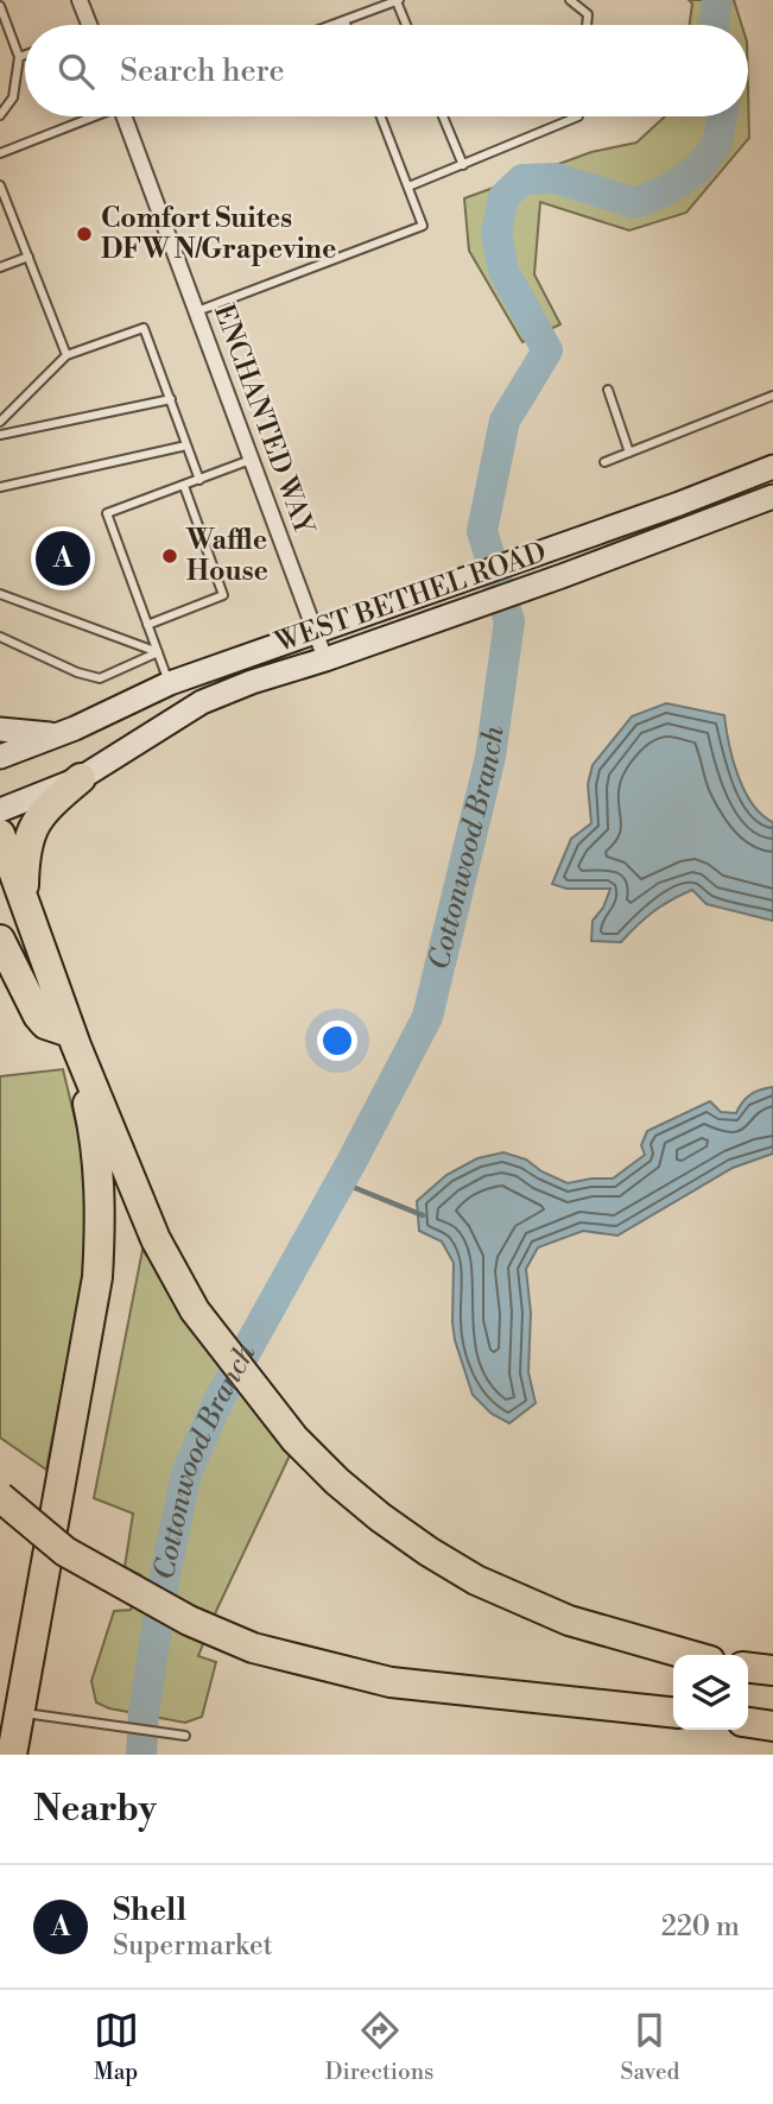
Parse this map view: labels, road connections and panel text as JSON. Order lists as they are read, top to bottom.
{
  "streets": {
    "main road": ["WEST BETHEL ROAD"],
    "street": ["ENCHANTED WAY"]
  },
  "crossings": [
    ["ENCHANTED WAY", "WEST BETHEL ROAD"]
  ],
  "water": ["Cottonwood Branch"],
  "places": ["Comfort Suites DFW N/Grapevine", "Waffle House"],
  "page": {
    "search": "Search here",
    "pins": "A",
    "heading": "Nearby",
    "list": [
      {
        "mark": "A",
        "name": "Shell",
        "note": "Supermarket",
        "value": "220 m"
      }
    ],
    "nav": ["Map", "Directions", "Saved"]
  }
}
